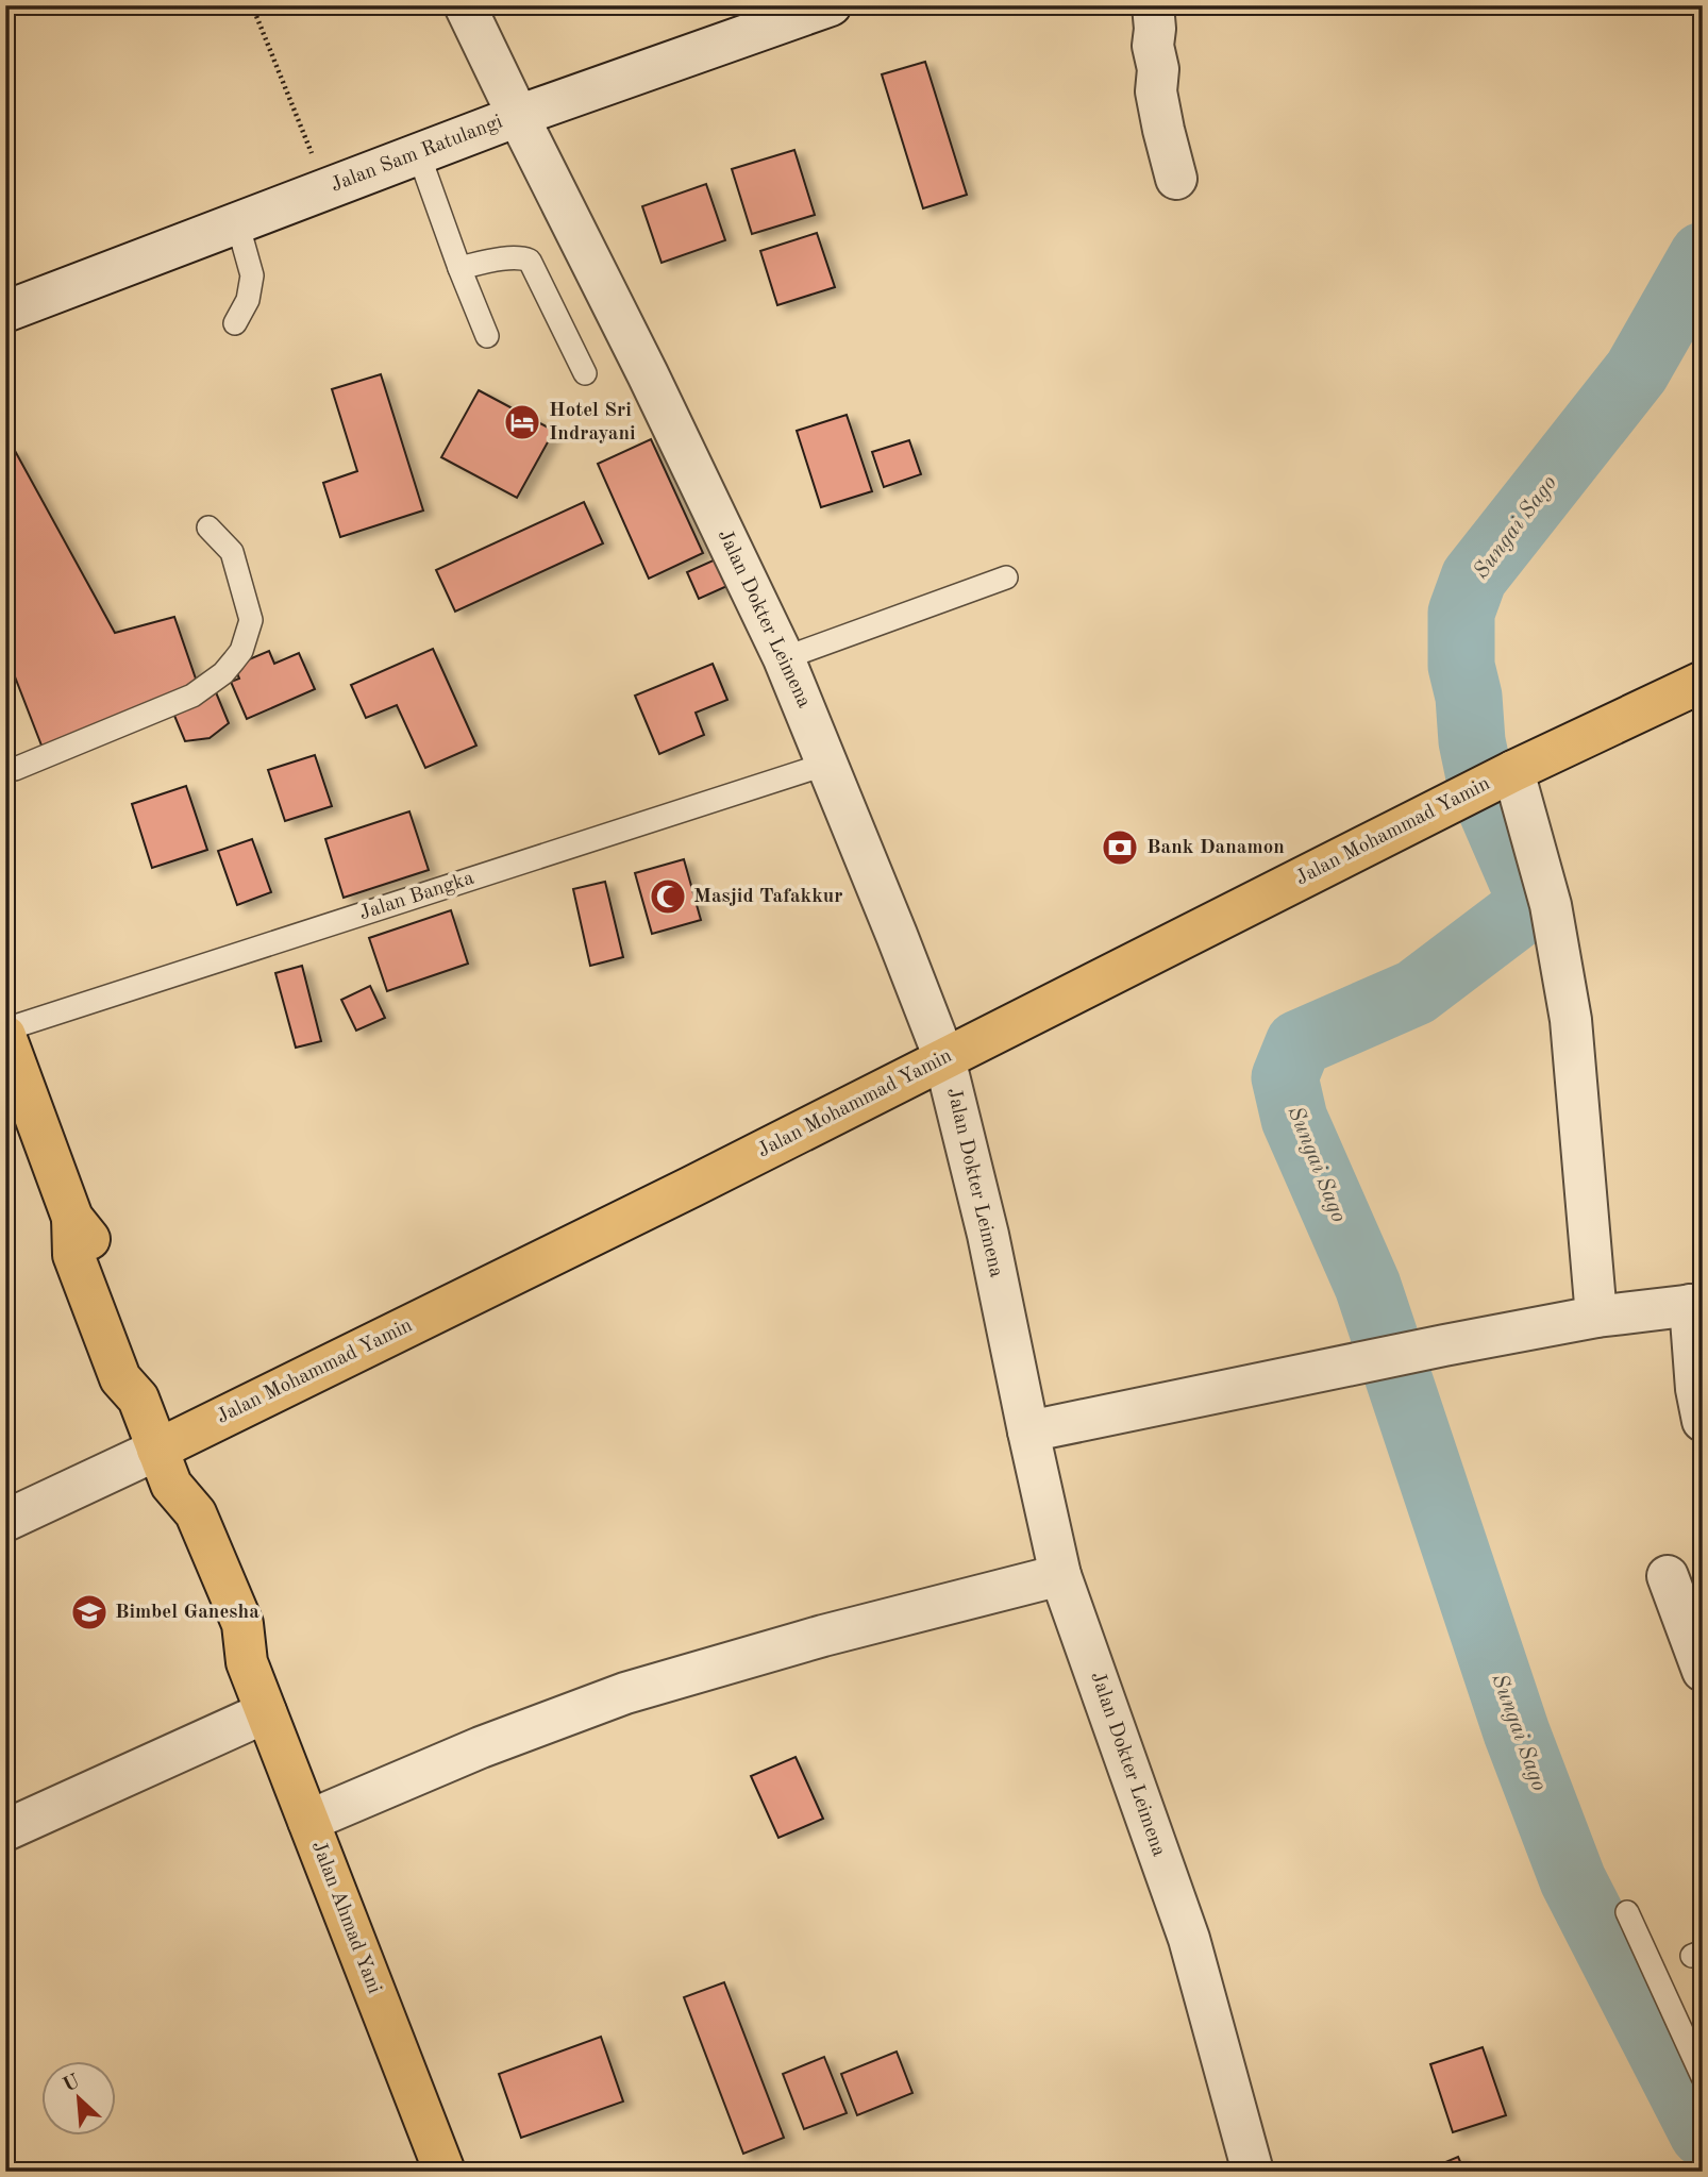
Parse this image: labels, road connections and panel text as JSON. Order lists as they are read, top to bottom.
{
  "streets": {
    "main road": ["Jalan Mohammad Yamin", "Jalan Ahmad Yani"],
    "street": ["Jalan Sam Ratulangi", "Jalan Dokter Leimena"],
    "lane": ["Jalan Bangka"]
  },
  "crossings": [
    ["Jalan Sam Ratulangi", "Jalan Dokter Leimena"],
    ["Jalan Dokter Leimena", "Jalan Mohammad Yamin"],
    ["Jalan Dokter Leimena", "Jalan Bangka"],
    ["Jalan Mohammad Yamin", "Jalan Ahmad Yani"]
  ],
  "water": ["Sungai Sago"],
  "places": {
    "hotel": ["Hotel Sri Indrayani"],
    "bank": ["Bank Danamon"],
    "mosque": ["Masjid Tafakkur"],
    "school or university": ["Bimbel Ganesha"]
  },
  "north": "top left"
}
